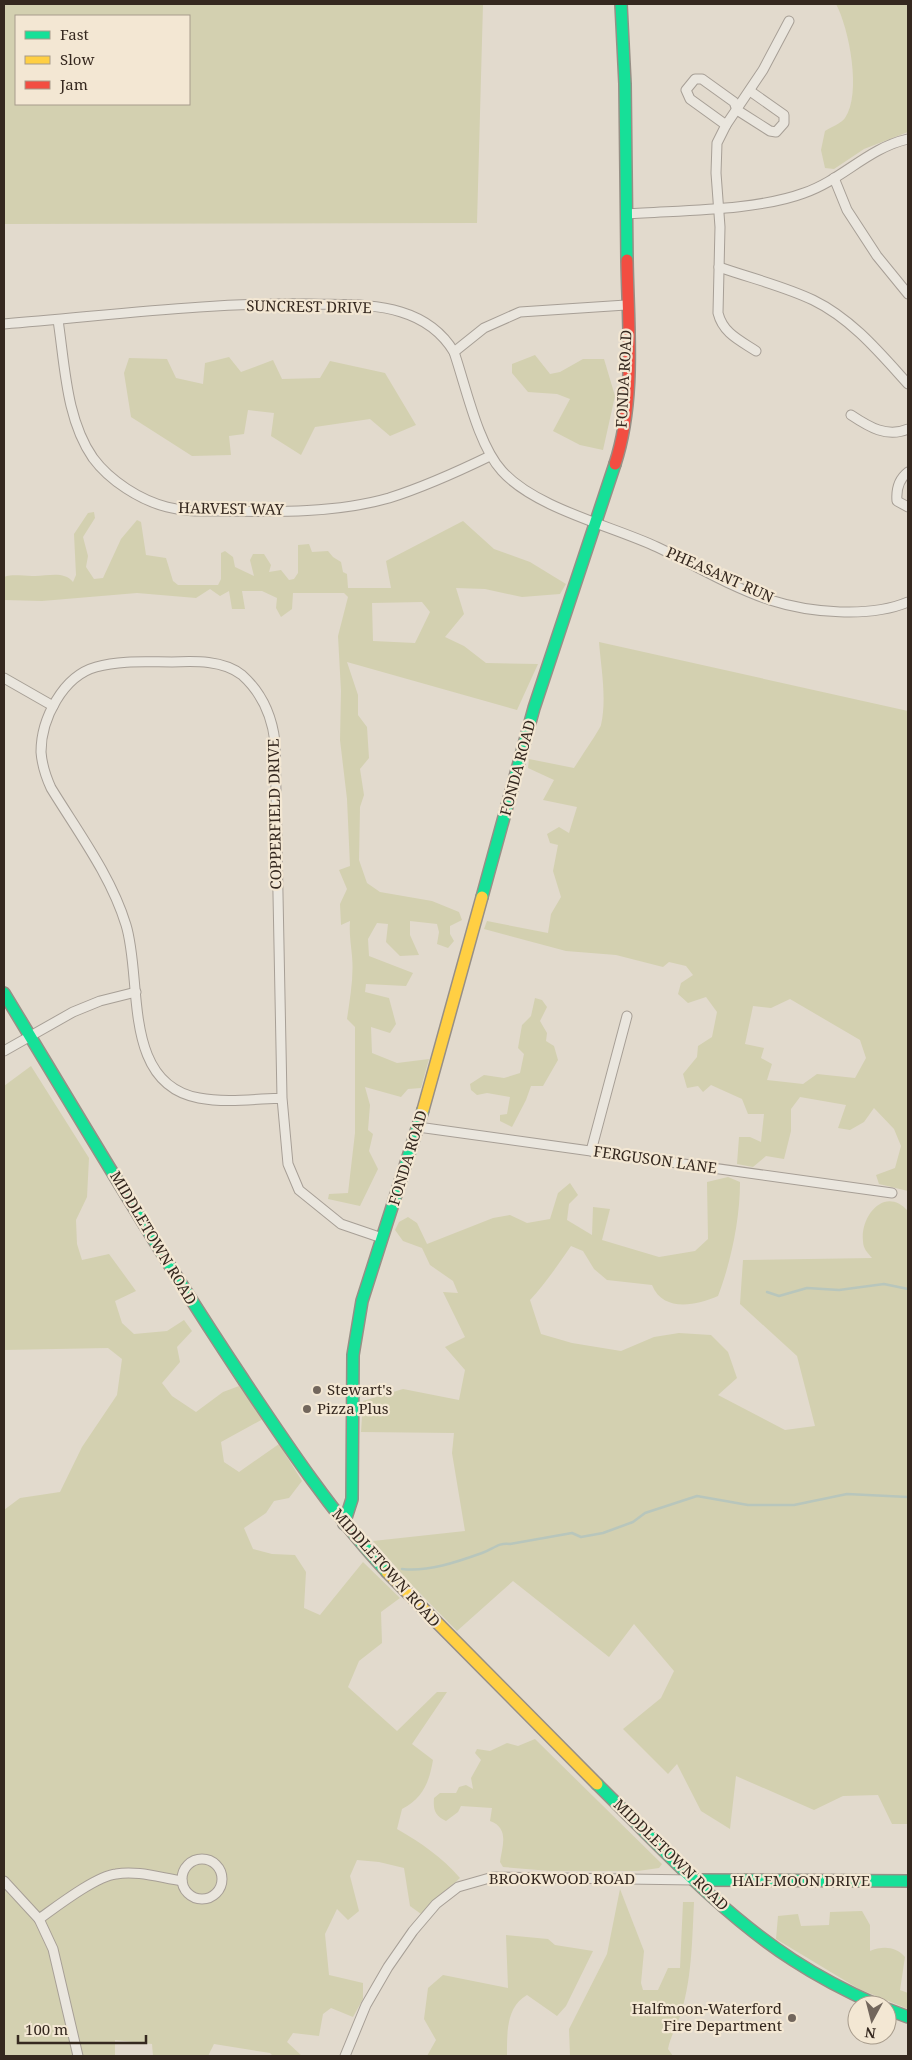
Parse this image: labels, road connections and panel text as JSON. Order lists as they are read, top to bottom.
{
  "streets": {
    "street": [
      "SUNCREST DRIVE",
      "FONDA ROAD",
      "HARVEST WAY",
      "PHEASANT RUN",
      "COPPERFIELD DRIVE",
      "FERGUSON LANE",
      "MIDDLETOWN ROAD",
      "BROOKWOOD ROAD",
      "HALFMOON DRIVE"
    ]
  },
  "crossings": [
    ["SUNCREST DRIVE", "FONDA ROAD"],
    ["SUNCREST DRIVE", "HARVEST WAY"],
    ["SUNCREST DRIVE", "PHEASANT RUN"],
    ["FONDA ROAD", "PHEASANT RUN"],
    ["FONDA ROAD", "COPPERFIELD DRIVE"],
    ["FONDA ROAD", "FERGUSON LANE"],
    ["FONDA ROAD", "MIDDLETOWN ROAD"],
    ["MIDDLETOWN ROAD", "BROOKWOOD ROAD"],
    ["MIDDLETOWN ROAD", "HALFMOON DRIVE"],
    ["BROOKWOOD ROAD", "HALFMOON DRIVE"]
  ],
  "places": ["Stewart's", "Pizza Plus", "Halfmoon-Waterford Fire Department"],
  "legend": ["Fast", "Slow", "Jam"],
  "scale_bar": "100 m",
  "north": "bottom"
}
